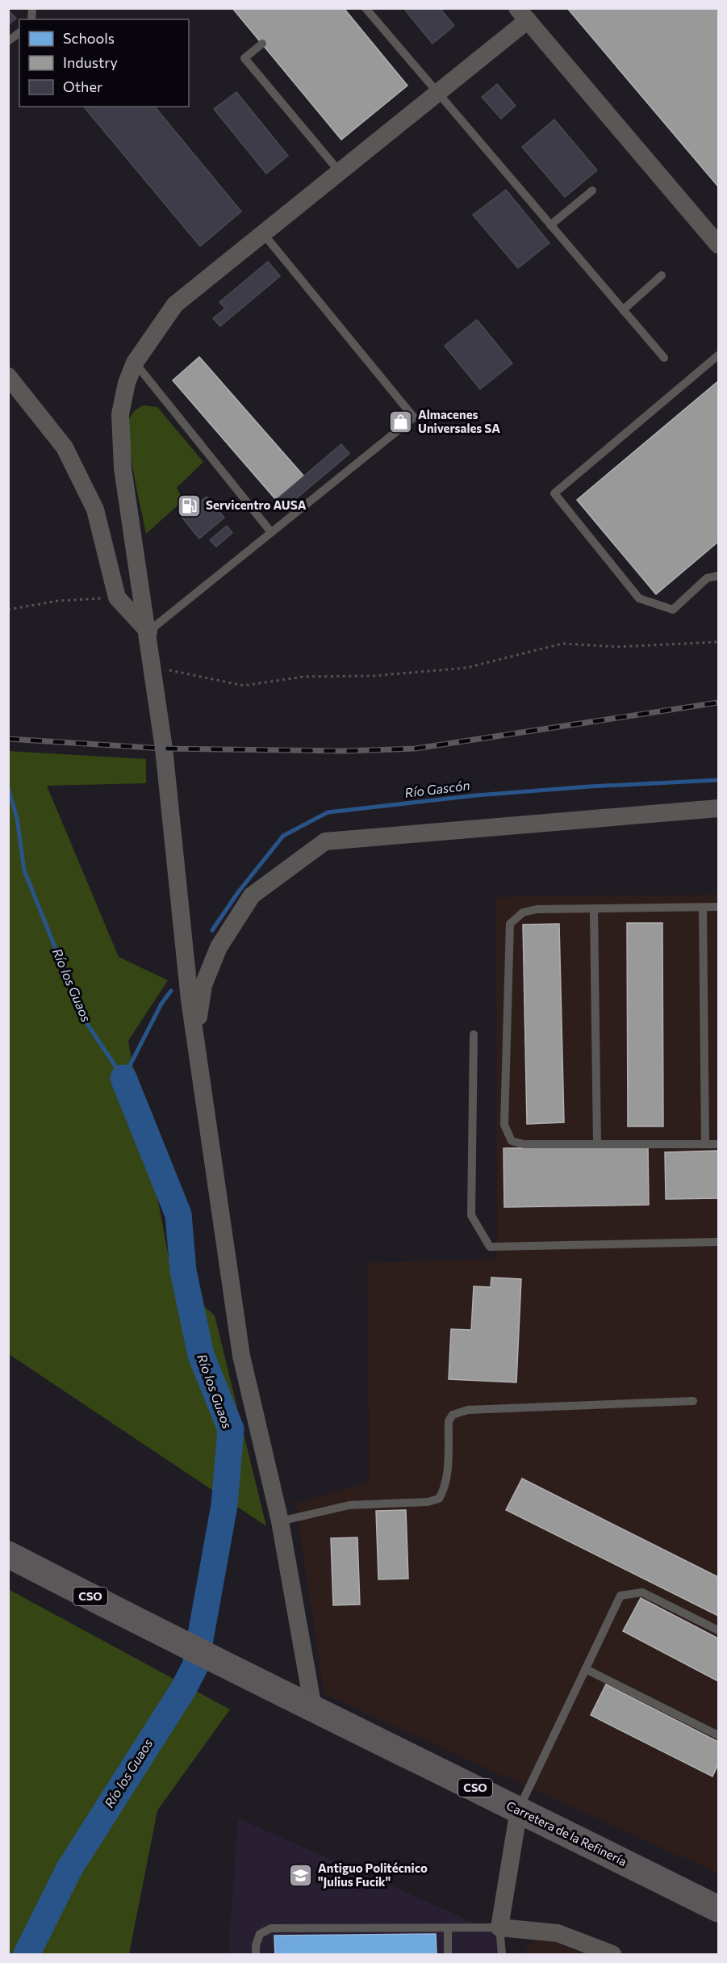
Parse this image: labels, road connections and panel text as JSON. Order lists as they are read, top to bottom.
{
  "streets": {
    "main road": ["CSO", "Carretera de la Refinería"]
  },
  "water": ["Río Gascón", "Río los Guaos"],
  "places": {
    "shop": ["Almacenes Universales SA"],
    "fuel station": ["Servicentro AUSA"],
    "school or university": ["Antiguo Politécnico \"Julius Fucik\""]
  },
  "legend": ["Schools", "Industry", "Other"]
}
